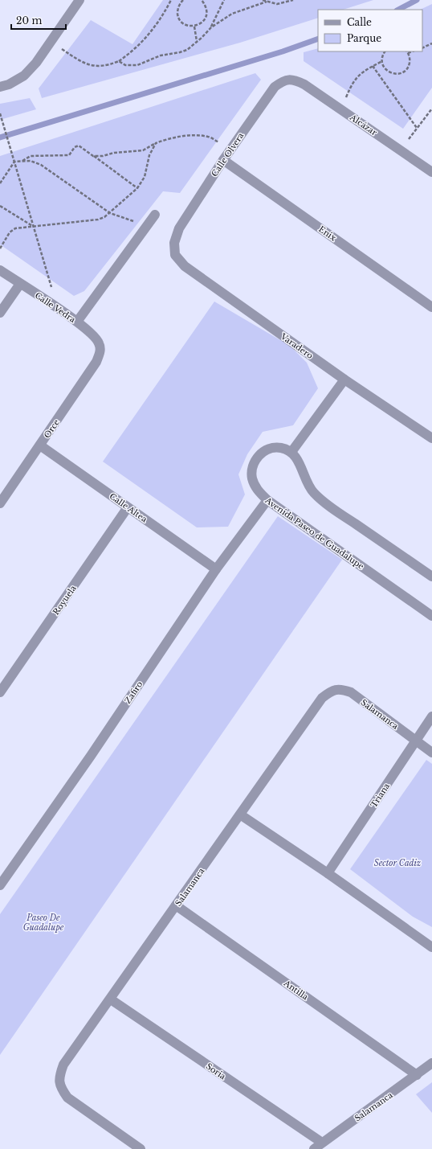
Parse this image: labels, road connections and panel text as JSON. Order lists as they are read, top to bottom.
{
  "streets": {
    "street": [
      "Alcázar",
      "Calle Olvera",
      "Enix",
      "Calle Vedra",
      "Varadero",
      "Orce",
      "Calle Altea",
      "Avenida Paseo de Guadalupe",
      "Royuela",
      "Zafiro",
      "Salamanca",
      "Triana",
      "Antilla",
      "Soria"
    ]
  },
  "crossings": [
    ["Alcázar", "Calle Olvera"],
    ["Calle Olvera", "Enix"],
    ["Calle Olvera", "Varadero"],
    ["Calle Vedra", "Orce"],
    ["Orce", "Calle Altea"],
    ["Calle Altea", "Royuela"],
    ["Calle Altea", "Zafiro"],
    ["Avenida Paseo de Guadalupe", "Zafiro"],
    ["Salamanca", "Triana"],
    ["Salamanca", "Antilla"],
    ["Salamanca", "Soria"]
  ],
  "parks": ["Sector Cadiz", "Paseo De Guadalupe"],
  "legend": ["Calle", "Parque"],
  "scale_bar": "20 m"
}
